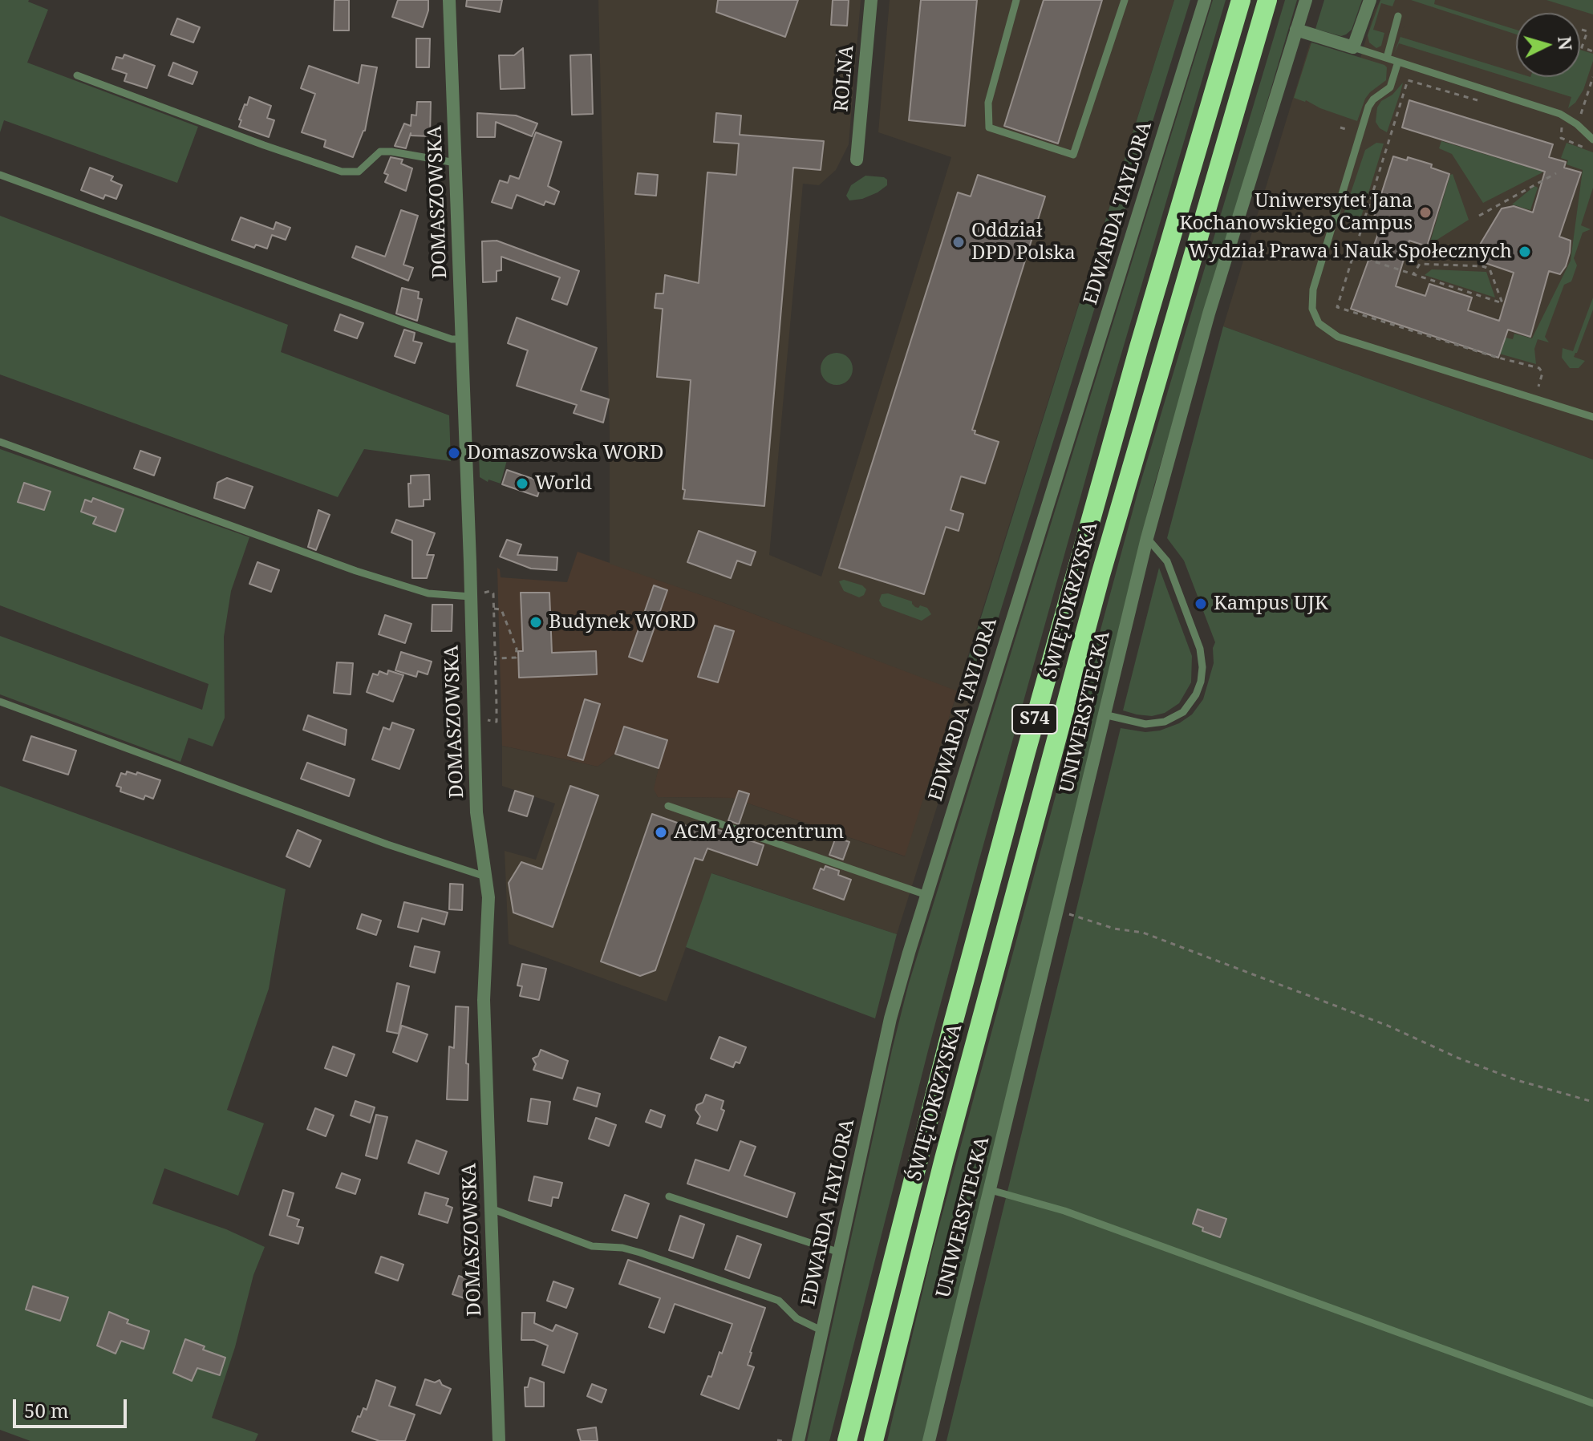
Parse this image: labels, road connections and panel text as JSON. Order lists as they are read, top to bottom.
{
  "streets": {
    "highway": ["ŚWIĘTOKRZYSKA", "S74"],
    "street": [
      "ROLNA",
      "DOMASZOWSKA",
      "EDWARDA TAYLORA",
      "UNIWERSYTECKA"
    ]
  },
  "places": [
    "Uniwersytet Jana Kochanowskiego Campus",
    "Oddział DPD Polska",
    "Wydział Prawa i Nauk Społecznych",
    "Domaszowska WORD",
    "World",
    "Kampus UJK",
    "Budynek WORD",
    "ACM Agrocentrum"
  ],
  "scale_bar": "50 m",
  "north": "right"
}
